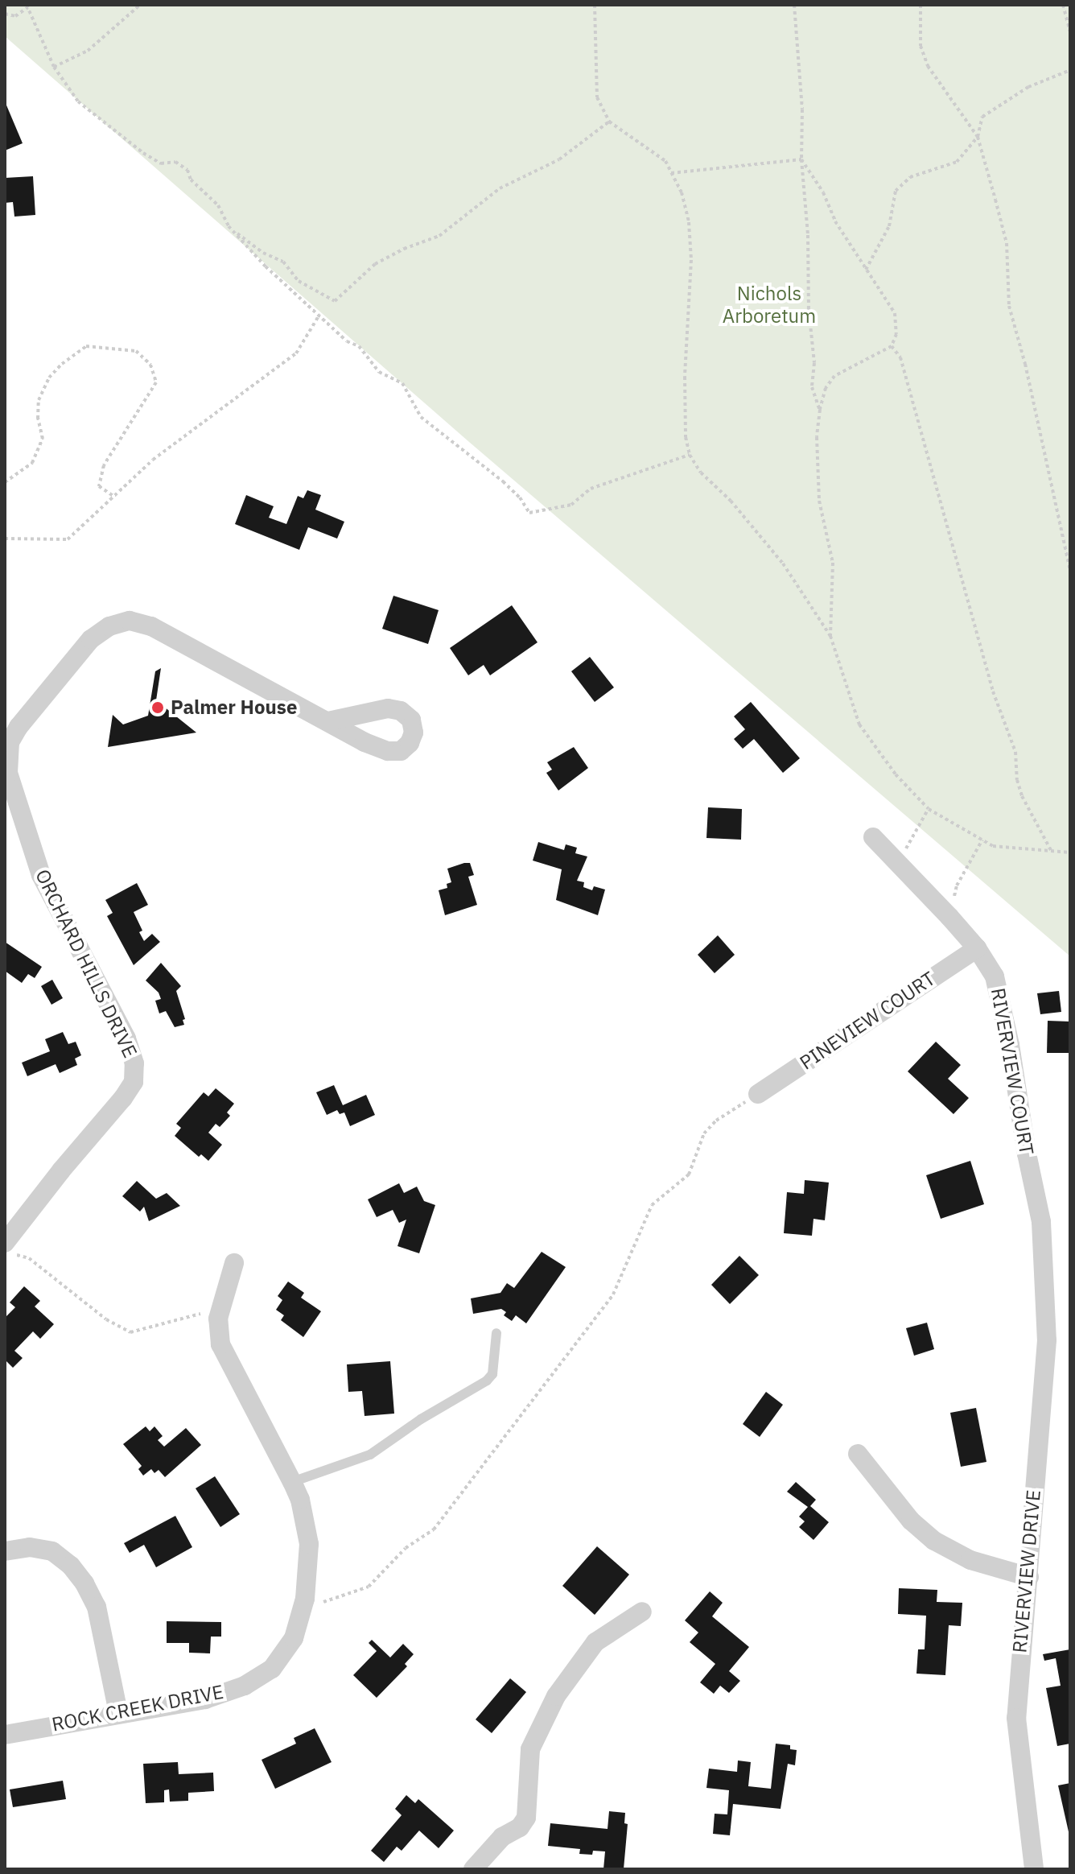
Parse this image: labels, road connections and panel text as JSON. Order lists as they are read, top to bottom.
{
  "streets": {
    "street": [
      "ORCHARD HILLS DRIVE",
      "PINEVIEW COURT",
      "RIVERVIEW COURT",
      "RIVERVIEW DRIVE",
      "ROCK CREEK DRIVE"
    ]
  },
  "crossings": [
    ["PINEVIEW COURT", "RIVERVIEW COURT"],
    ["RIVERVIEW COURT", "RIVERVIEW DRIVE"]
  ],
  "parks": ["Nichols Arboretum"],
  "places": ["Palmer House"]
}
